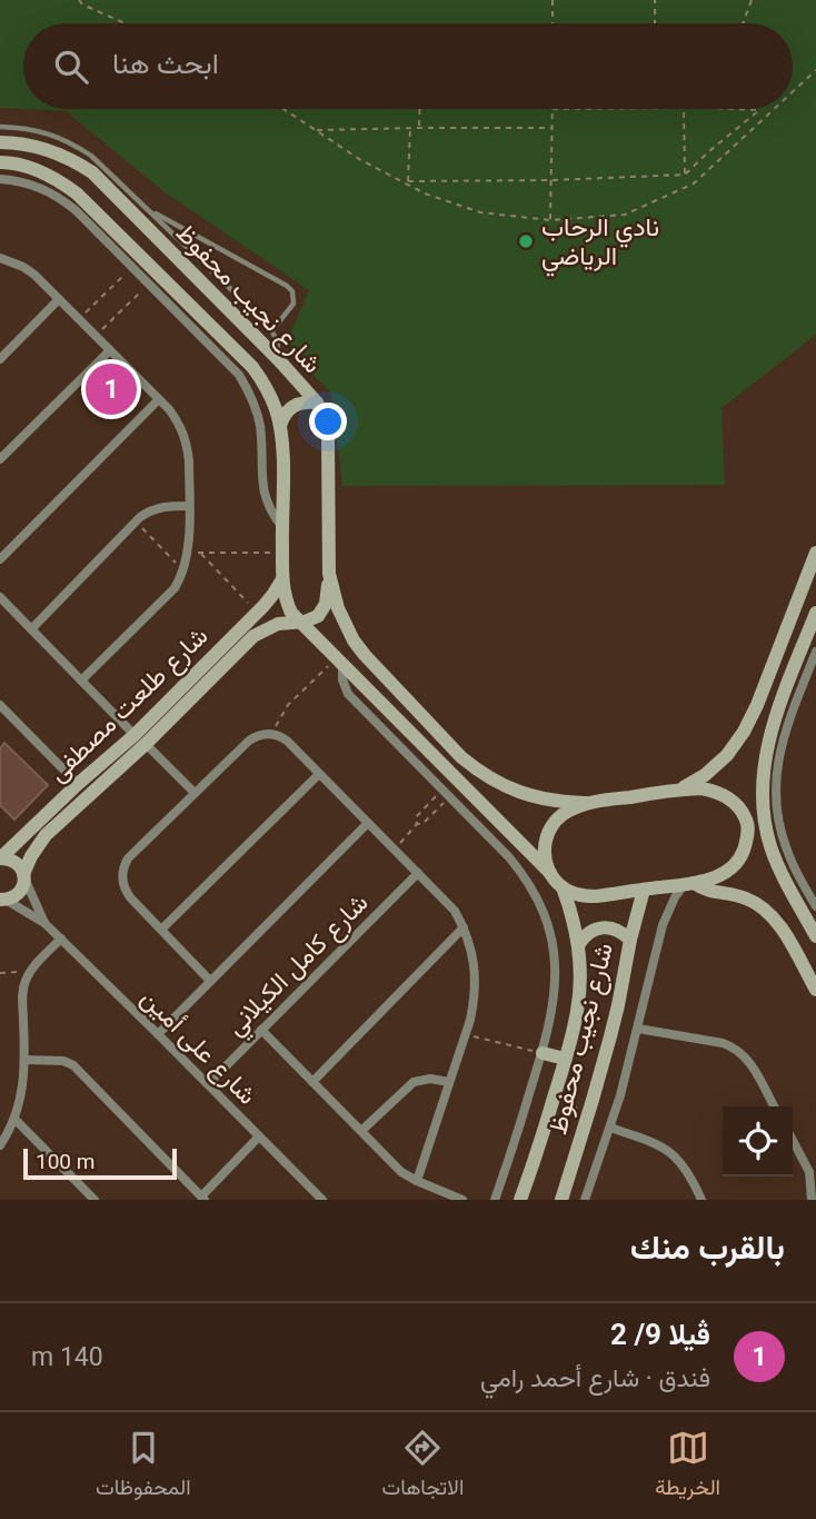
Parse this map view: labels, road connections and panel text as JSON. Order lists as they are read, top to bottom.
{
  "streets": {
    "street": [
      "شارع نجيب محفوظ",
      "شارع طلعت مصطفى",
      "شارع كامل الكيلاني",
      "شارع على أمين"
    ]
  },
  "crossings": [
    ["شارع نجيب محفوظ", "شارع طلعت مصطفى"],
    ["شارع طلعت مصطفى", "شارع على أمين"],
    ["شارع كامل الكيلاني", "شارع على أمين"]
  ],
  "places": ["نادي الرحاب الرياضي"],
  "scale_bar": "100 m",
  "page": {
    "search": "ابحث هنا",
    "pins": "1",
    "scale": "100 m",
    "heading": "بالقرب منك",
    "list": [
      {
        "mark": "1",
        "name": "ڤيلا 9/ 2",
        "note": "فندق · شارع أحمد رامي",
        "value": "140 m"
      }
    ],
    "nav": ["الخريطة", "الاتجاهات", "المحفوظات"]
  }
}
